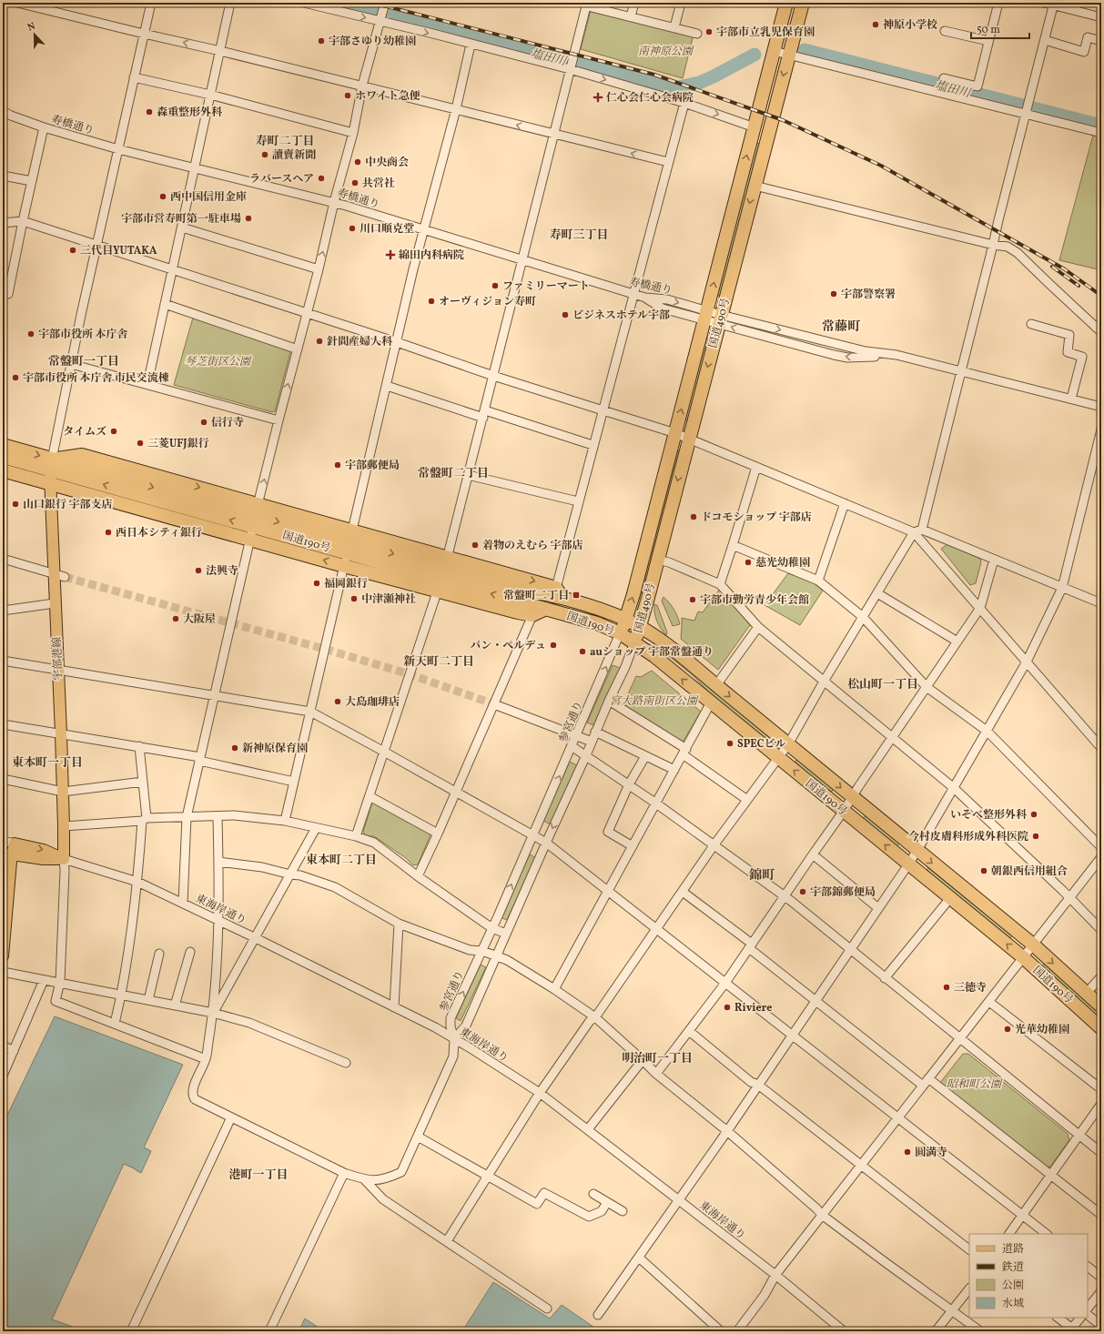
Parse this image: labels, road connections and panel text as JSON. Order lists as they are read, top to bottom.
{
  "streets": {
    "highway": ["国道490号", "国道190号"],
    "main road": ["宇部港線"],
    "street": ["寿橋通り", "参宮通り", "東海岸通り"]
  },
  "crossings": [
    ["寿橋通り", "国道490号"],
    ["国道490号", "国道190号"],
    ["国道490号", "参宮通り"],
    ["国道190号", "宇部港線"],
    ["国道190号", "参宮通り"],
    ["宇部港線", "東海岸通り"],
    ["参宮通り", "東海岸通り"]
  ],
  "districts": [
    "寿町二丁目",
    "寿町三丁目",
    "常藤町",
    "常盤町一丁目",
    "常盤町二丁目",
    "新天町二丁目",
    "松山町一丁目",
    "東本町一丁目",
    "東本町二丁目",
    "錦町",
    "明治町一丁目",
    "港町一丁目"
  ],
  "water": ["塩田川"],
  "parks": [
    "南神原公園",
    "琴芝街区公園",
    "宮大路南街区公園",
    "昭和町公園"
  ],
  "places": {
    "other": [
      "神原小学校",
      "宇部市立乳児保育園",
      "宇部さゆり幼稚園",
      "ホワイト急便",
      "森重整形外科",
      "讀賣新聞",
      "中央商会",
      "ラバースヘア",
      "共営社",
      "西中国信用金庫",
      "宇部市営寿町第一駐車場",
      "川口順克堂",
      "三代目YUTAKA",
      "ファミリーマート",
      "宇部警察署",
      "オーヴィジョン寿町",
      "ビジネスホテル宇部",
      "宇部市役所 本庁舎",
      "針間産婦人科",
      "宇部市役所 本庁舎 市民交流棟",
      "信行寺",
      "タイムズ",
      "三菱UFJ銀行",
      "宇部郵便局",
      "山口銀行 宇部支店",
      "ドコモショップ 宇部店",
      "西日本シティ銀行",
      "着物のえむら 宇部店",
      "慈光幼稚園",
      "法興寺",
      "福岡銀行",
      "中津瀬神社",
      "宇部市勤労青少年会館",
      "大阪屋",
      "パン・ペルデュ",
      "auショップ 宇部常盤通り",
      "大島珈琲店",
      "SPECビル",
      "新神原保育園",
      "いそべ整形外科",
      "今村皮膚科形成外科医院",
      "朝銀西信用組合",
      "宇部錦郵便局",
      "三徳寺",
      "Riviere",
      "光華幼稚園",
      "圓満寺"
    ],
    "health": ["仁心会仁心会病院", "綿田内科病院"],
    "transit": ["常盤町二丁目"]
  },
  "legend": [
    "道路",
    "鉄道",
    "公園",
    "水域"
  ],
  "scale_bar": "50 m",
  "north": "top"
}
